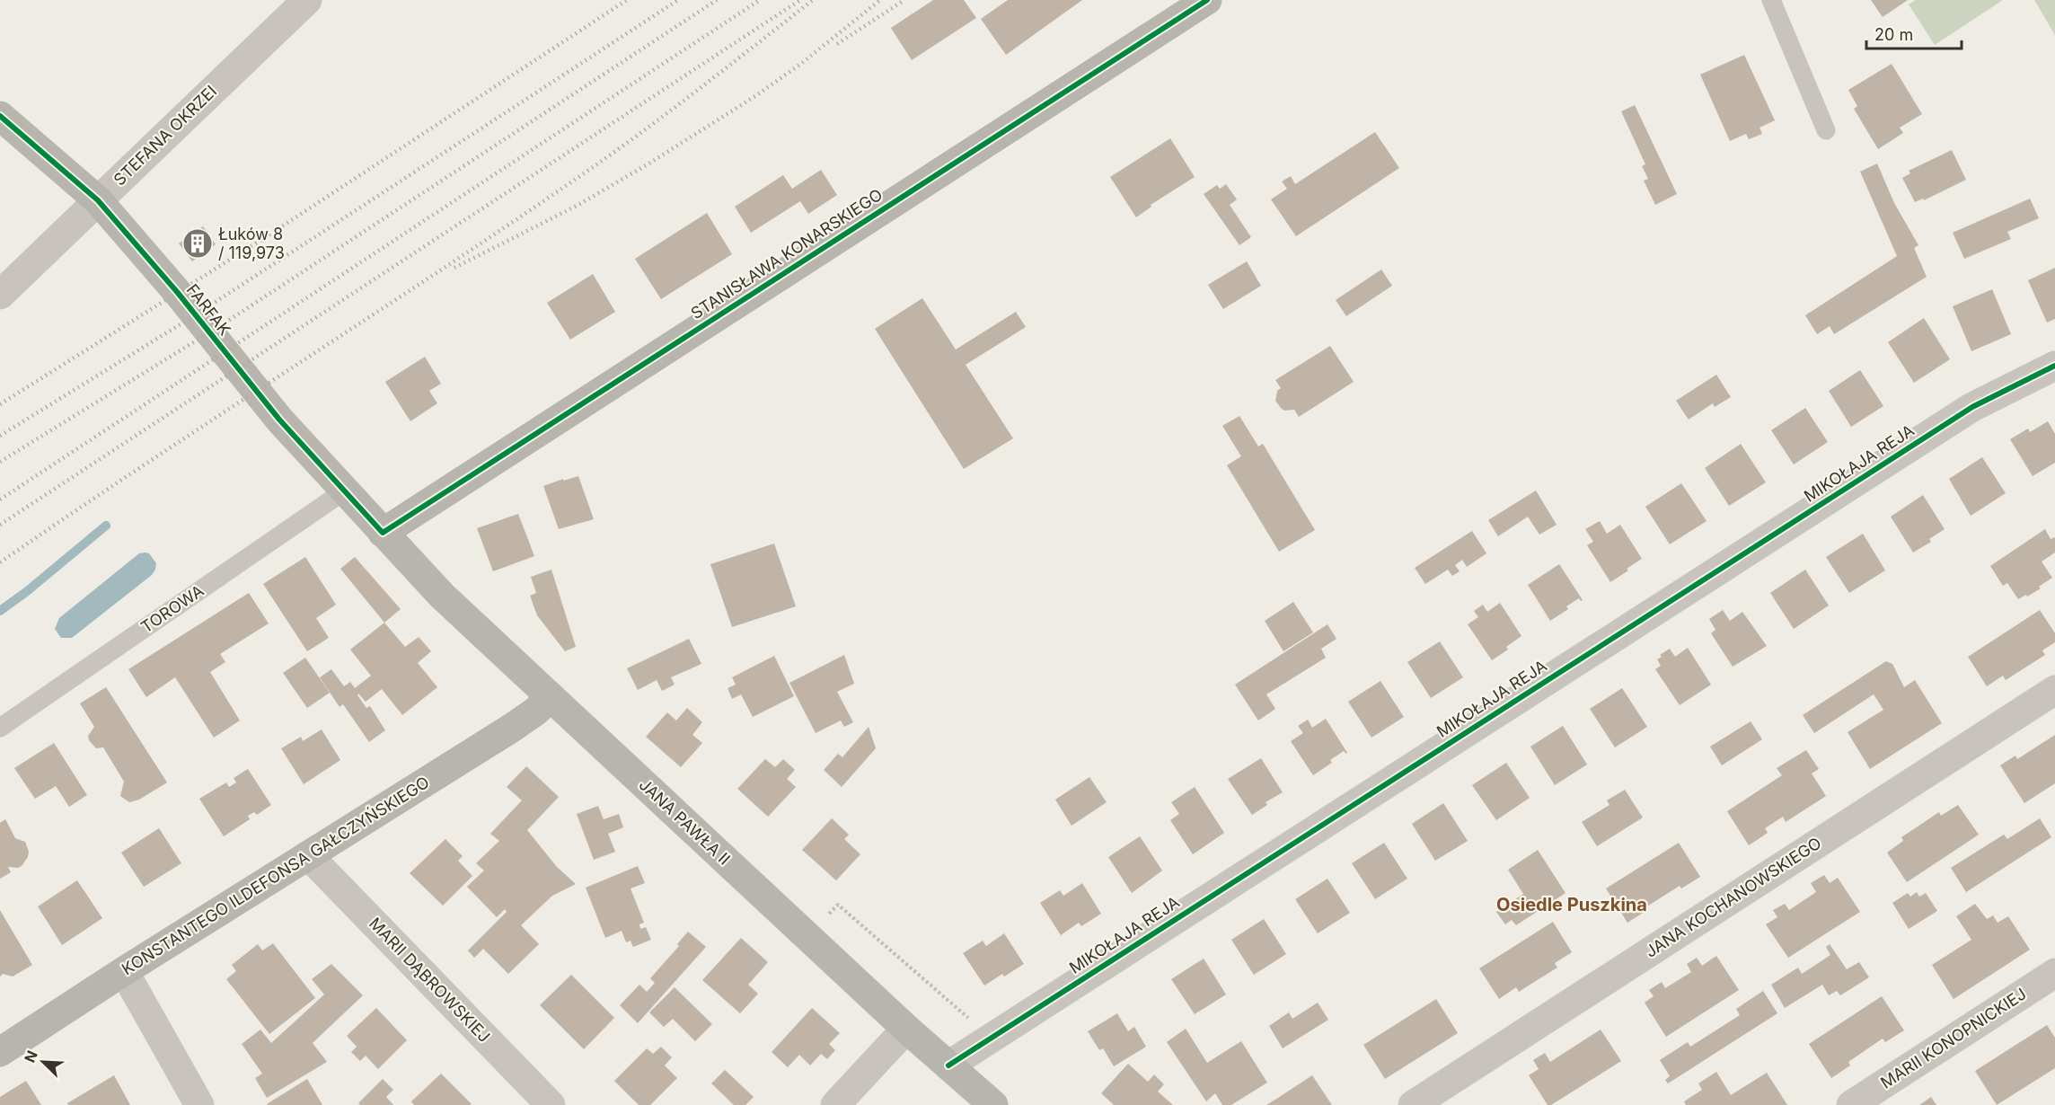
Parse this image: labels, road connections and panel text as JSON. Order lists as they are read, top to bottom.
{
  "streets": {
    "street": [
      "STEFANA OKRZEI",
      "STANISŁAWA KONARSKIEGO",
      "FARFAK",
      "MIKOŁAJA REJA",
      "JANA PAWŁA II",
      "KONSTANTEGO ILDEFONSA GAŁCZYŃSKIEGO",
      "JANA KOCHANOWSKIEGO",
      "MARII DĄBROWSKIEJ",
      "MARII KONOPNICKIEJ"
    ],
    "lane": ["TOROWA"]
  },
  "crossings": [
    ["STEFANA OKRZEI", "FARFAK"],
    ["STANISŁAWA KONARSKIEGO", "FARFAK"],
    ["STANISŁAWA KONARSKIEGO", "JANA PAWŁA II"],
    ["FARFAK", "TOROWA"],
    ["FARFAK", "JANA PAWŁA II"],
    ["MIKOŁAJA REJA", "JANA PAWŁA II"],
    ["JANA PAWŁA II", "KONSTANTEGO ILDEFONSA GAŁCZYŃSKIEGO"],
    ["KONSTANTEGO ILDEFONSA GAŁCZYŃSKIEGO", "MARII DĄBROWSKIEJ"]
  ],
  "districts": ["Osiedle Puszkina"],
  "places": {
    "building": ["Łuków 8 / 119,973"]
  },
  "scale_bar": "20 m",
  "north": "top left"
}
